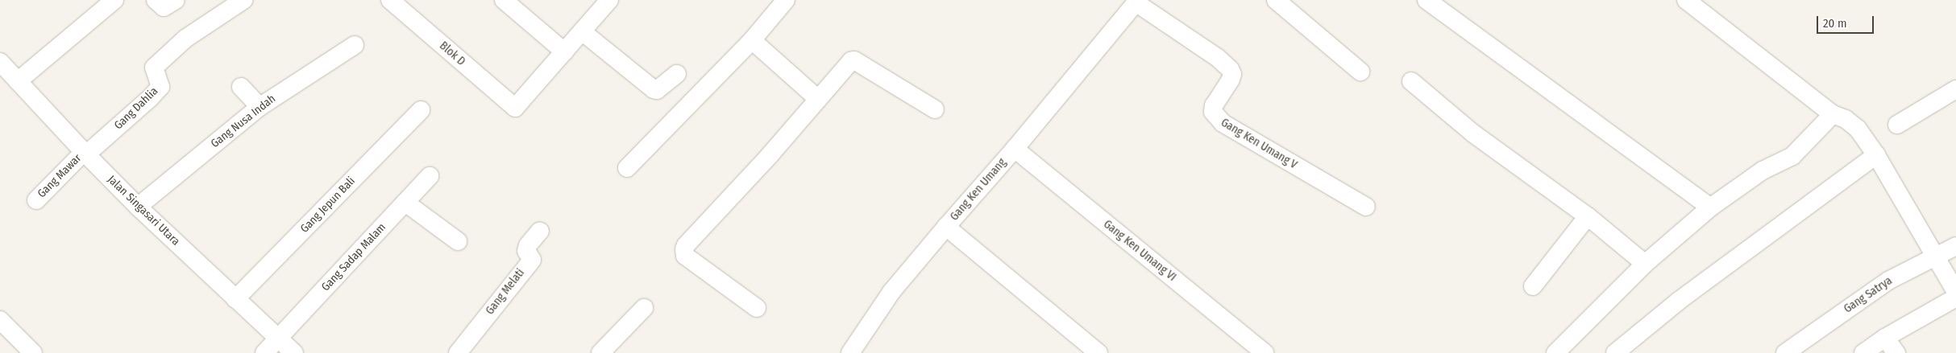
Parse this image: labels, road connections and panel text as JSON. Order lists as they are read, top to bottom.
{
  "streets": {
    "street": [
      "Blok D",
      "Gang Dahlia",
      "Gang Nusa Indah",
      "Gang Ken Umang V",
      "Gang Mawar",
      "Gang Ken Umang",
      "Gang Jepun Bali",
      "Jalan Singasari Utara",
      "Gang Ken Umang VI",
      "Gang Sadap Malam",
      "Gang Melati",
      "Gang Satrya"
    ]
  },
  "crossings": [
    ["Gang Dahlia", "Gang Mawar"],
    ["Gang Dahlia", "Jalan Singasari Utara"],
    ["Gang Nusa Indah", "Jalan Singasari Utara"],
    ["Gang Ken Umang V", "Gang Ken Umang"],
    ["Gang Mawar", "Jalan Singasari Utara"],
    ["Gang Ken Umang", "Gang Ken Umang VI"],
    ["Gang Jepun Bali", "Jalan Singasari Utara"],
    ["Jalan Singasari Utara", "Gang Sadap Malam"]
  ],
  "scale_bar": "20 m"
}
